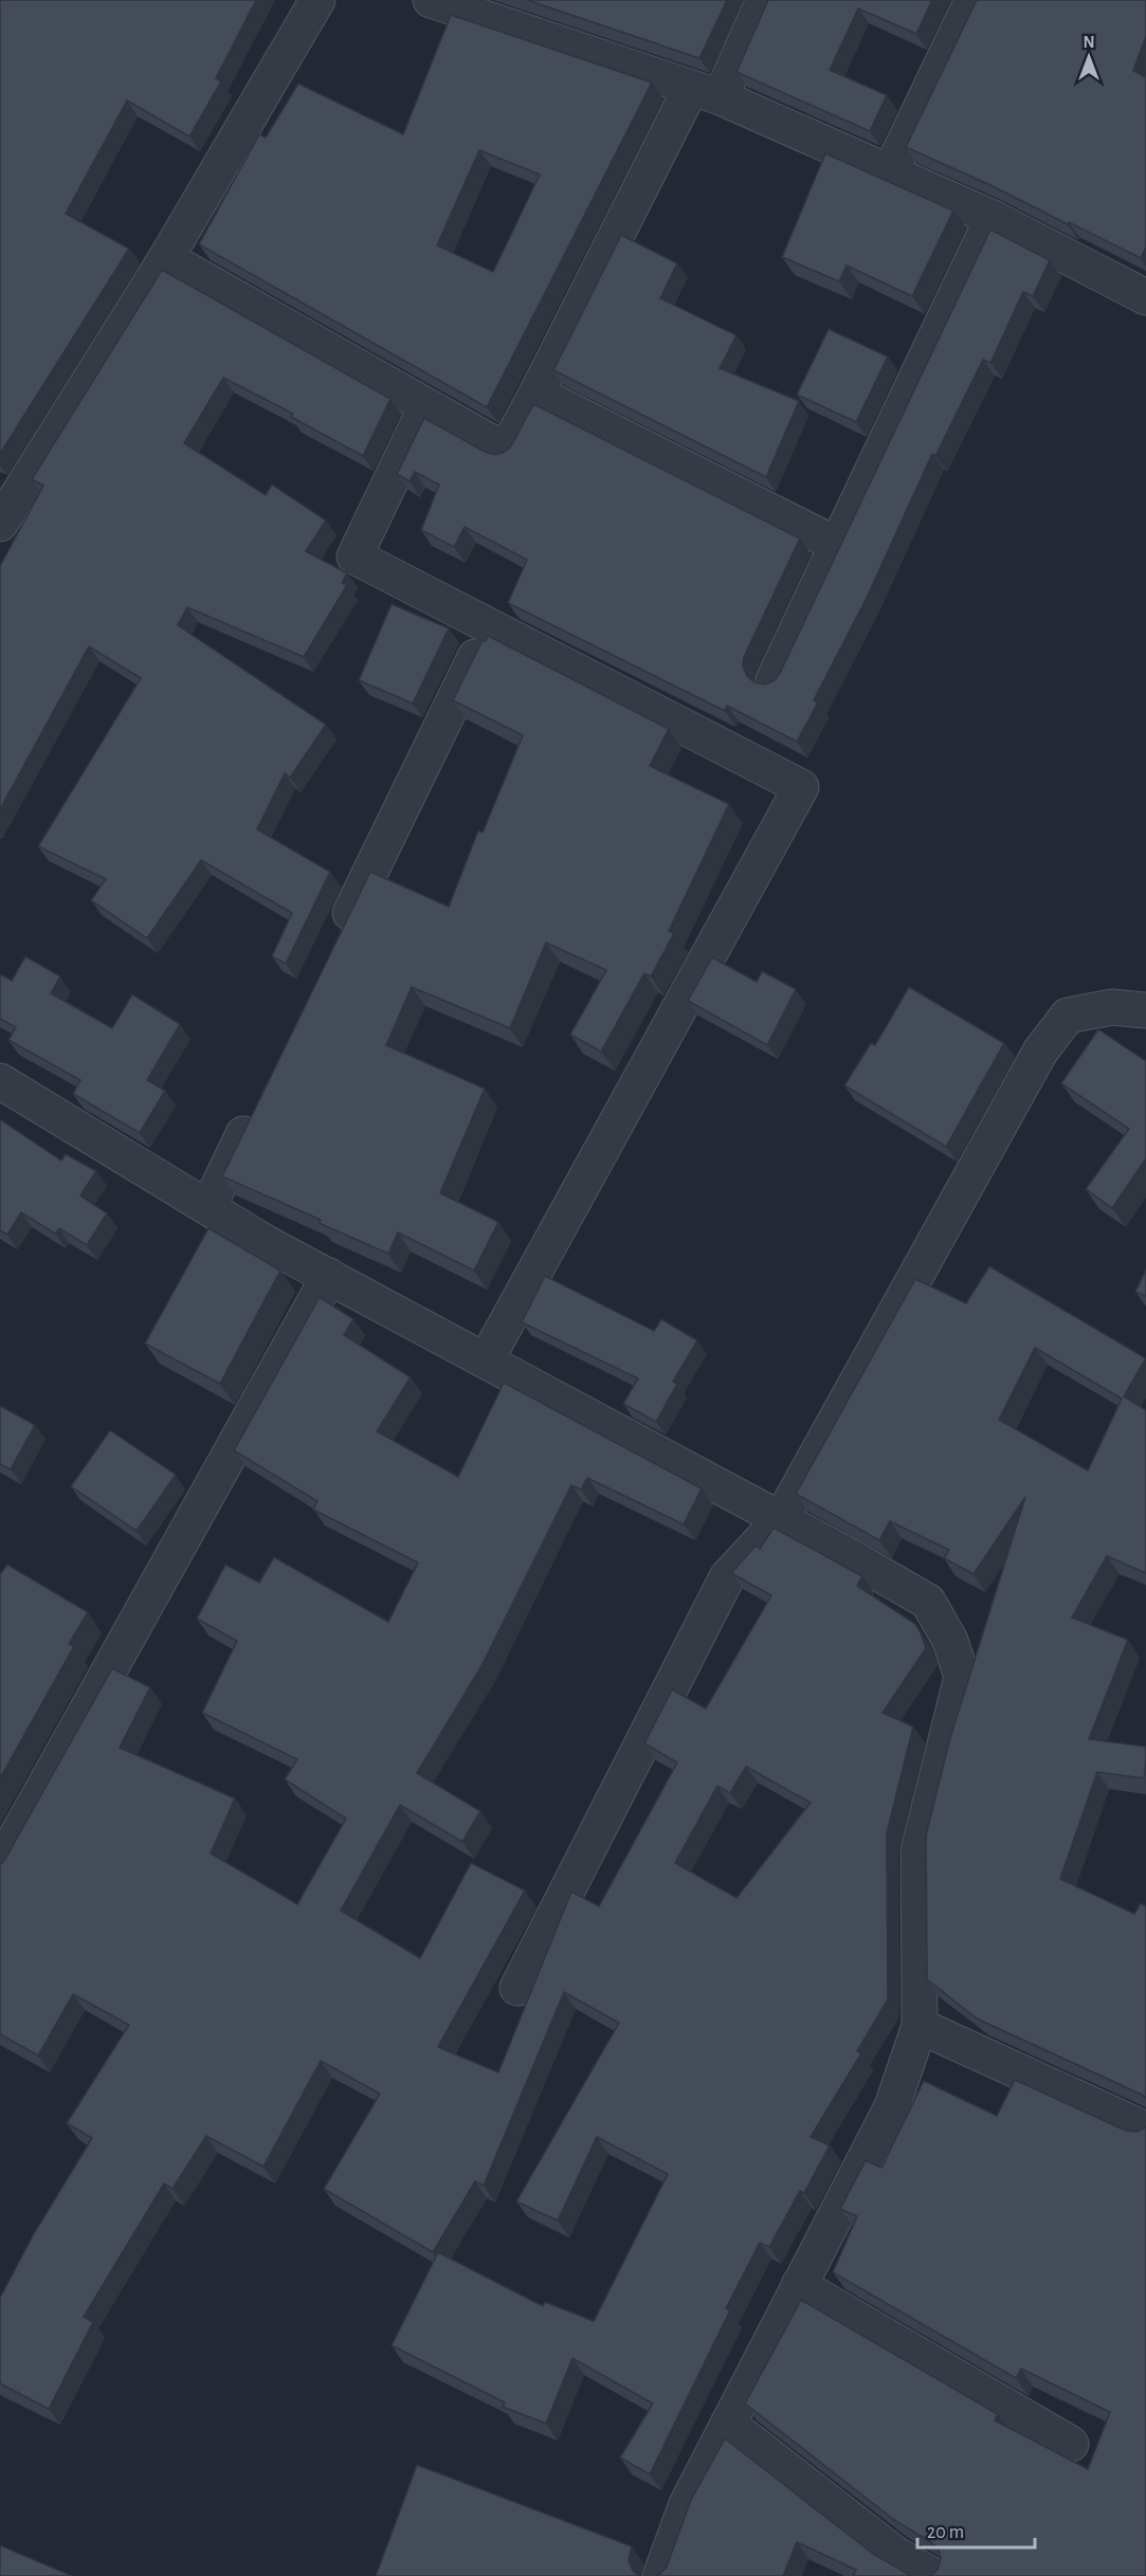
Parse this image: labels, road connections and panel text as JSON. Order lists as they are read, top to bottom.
{
  "scale_bar": "20 m",
  "north": "top"
}
